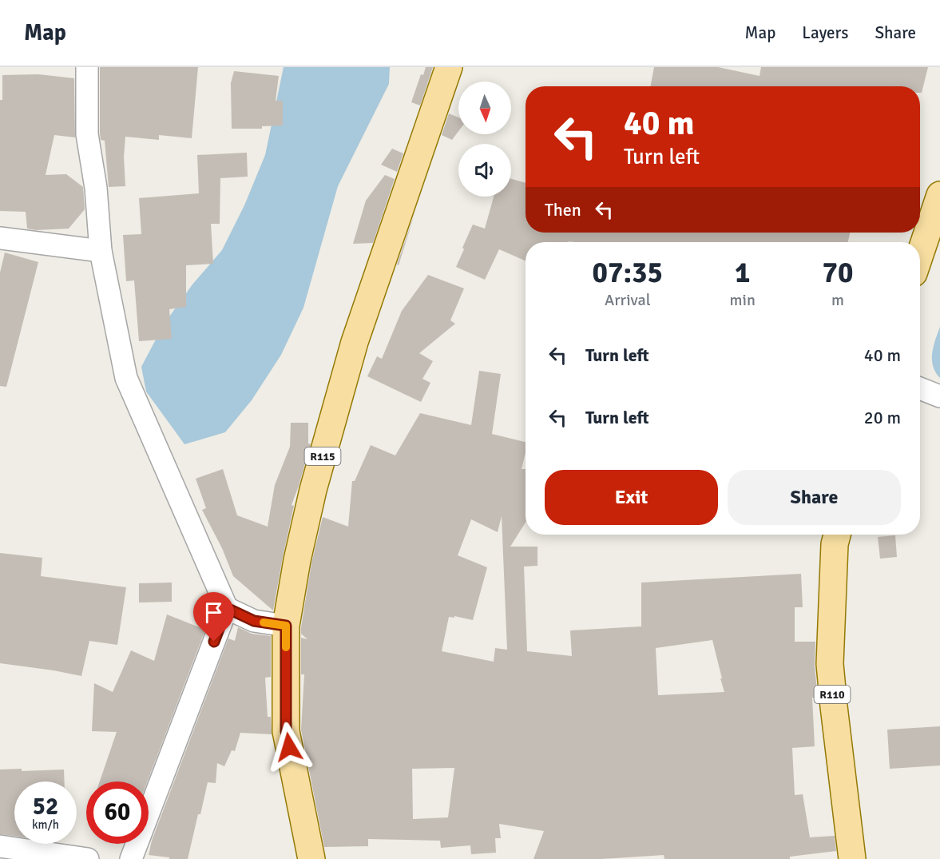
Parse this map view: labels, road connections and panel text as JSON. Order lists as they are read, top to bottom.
{
  "streets": {
    "main road": ["R115", "R110"]
  },
  "north": "bottom",
  "page": {
    "header": "Map",
    "nav": ["Map", "Layers", "Share"],
    "turn": ["40 m", "Turn left"],
    "then": "Then",
    "eta": [
      "07:35",
      "Arrival",
      "1",
      "min",
      "70",
      "m"
    ],
    "list": [
      {
        "name": "Turn left",
        "value": "40 m"
      },
      {
        "name": "Turn left",
        "value": "20 m"
      }
    ],
    "buttons": ["Exit", "Share"],
    "speed": "52 km/h",
    "limit": "60"
  }
}
